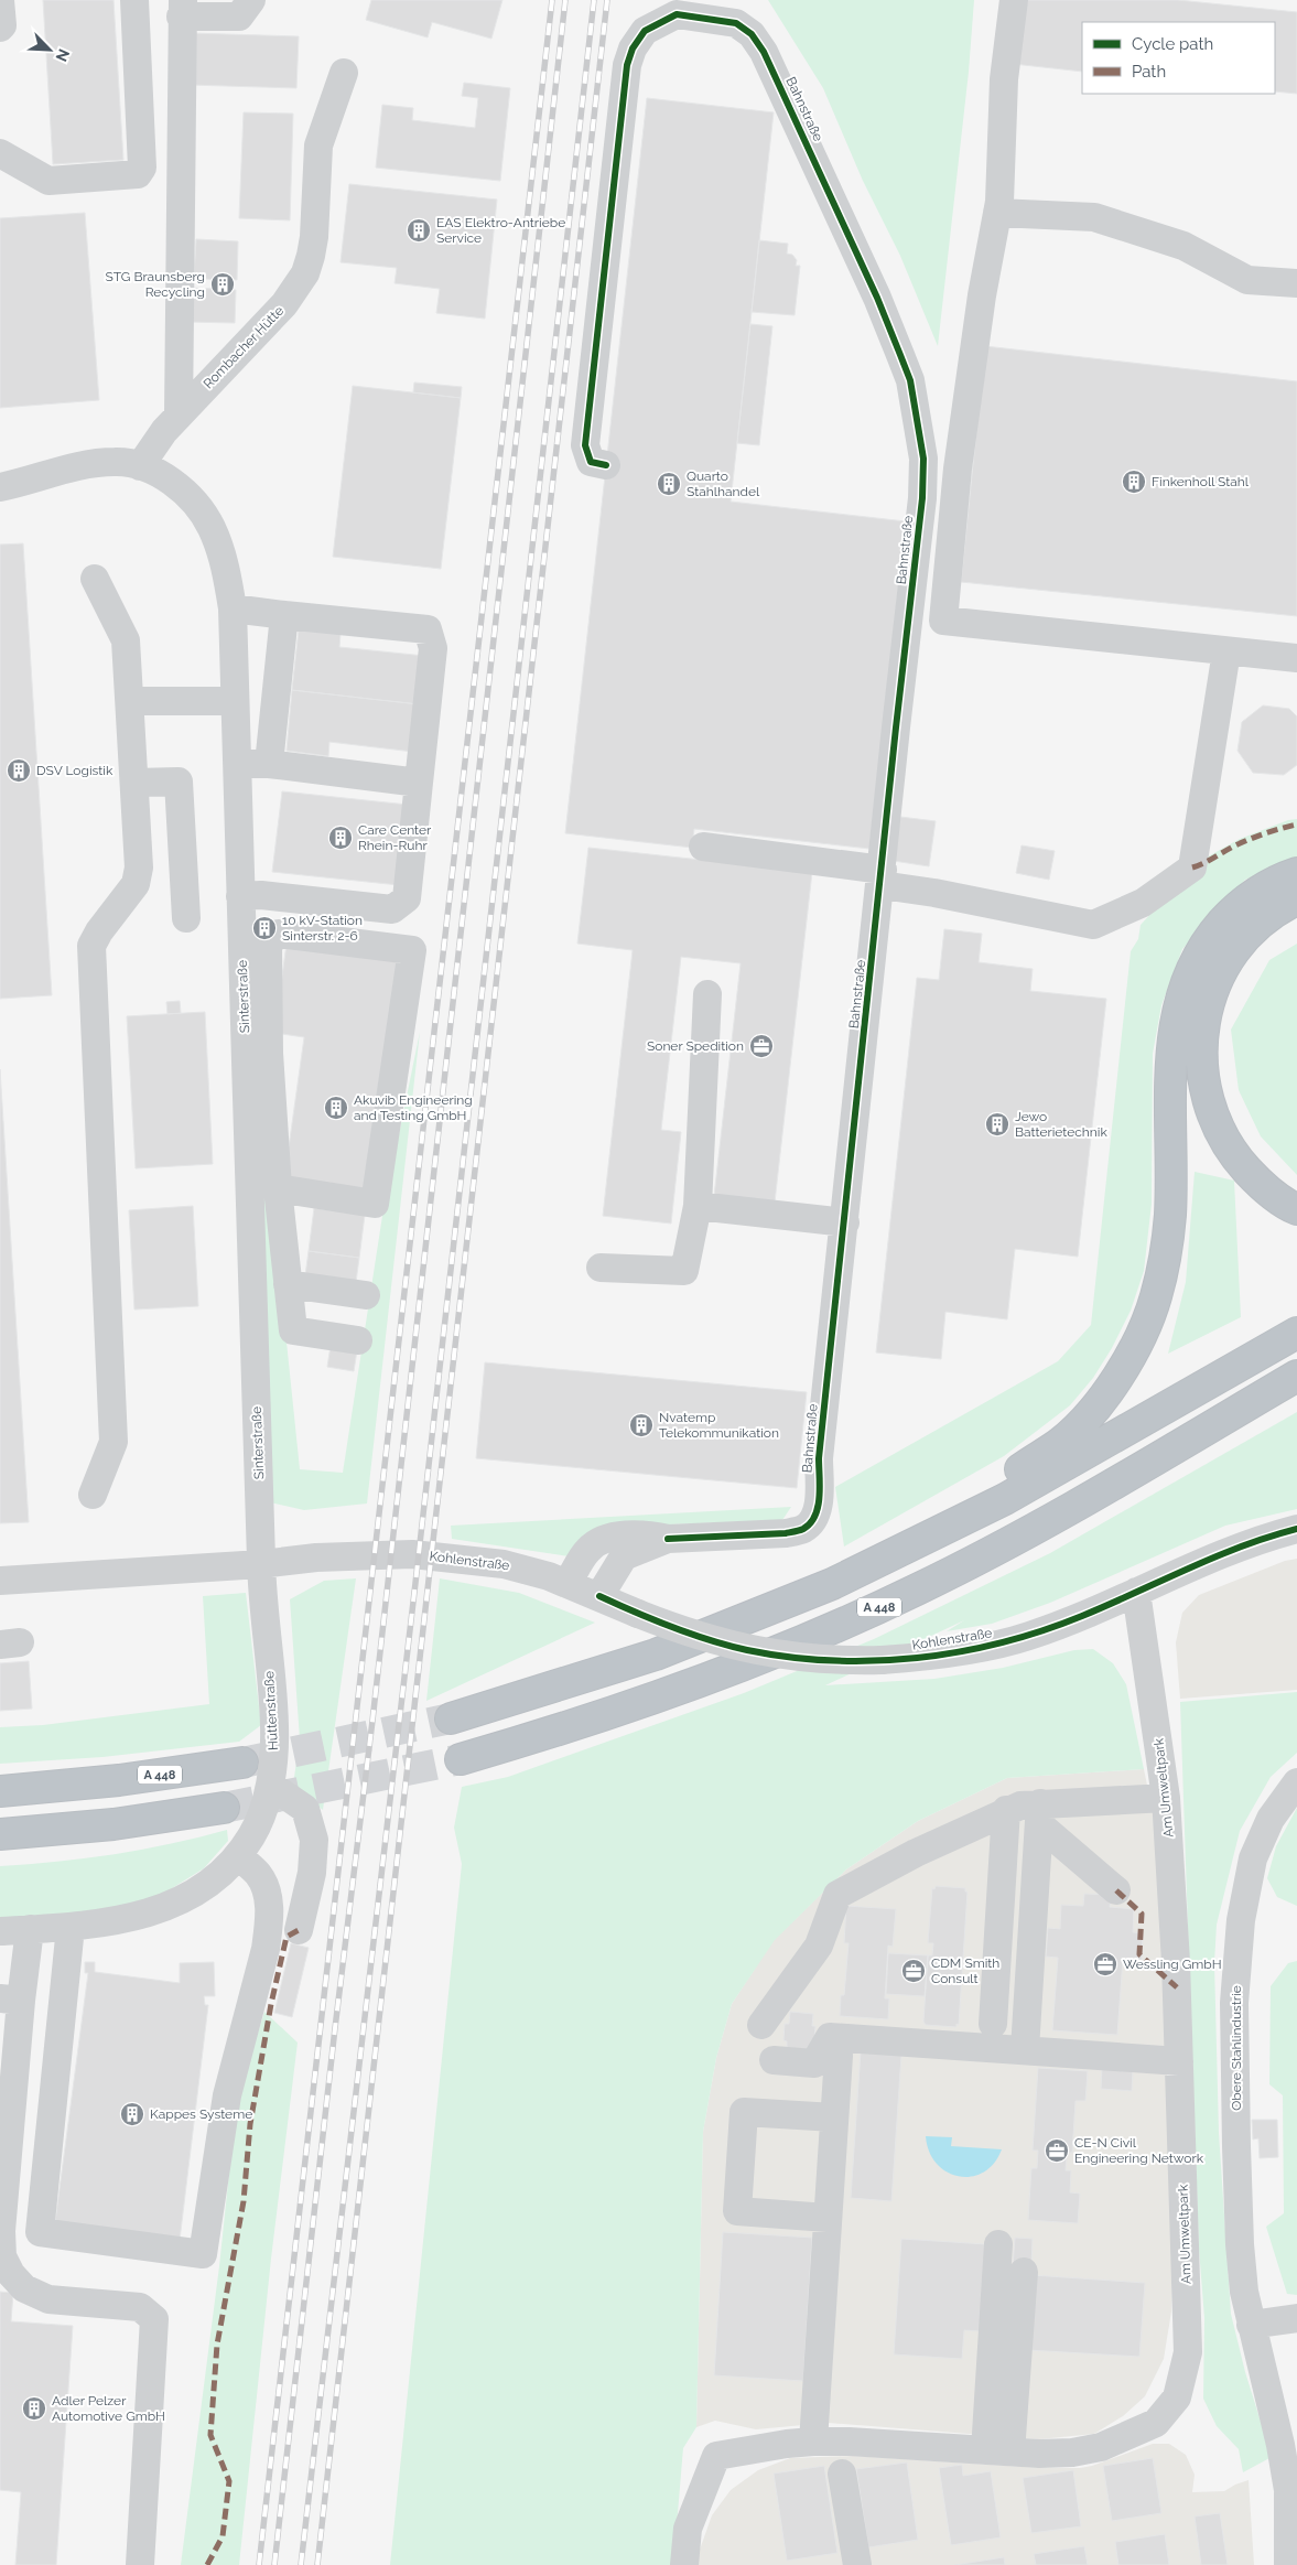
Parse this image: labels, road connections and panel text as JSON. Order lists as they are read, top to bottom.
{
  "streets": {
    "highway": ["A 448"],
    "street": [
      "Bahnstraße",
      "Rombacher Hütte",
      "Sinterstraße",
      "Kohlenstraße",
      "Hüttenstraße",
      "Am Umweltpark",
      "Obere Stahlindustrie"
    ]
  },
  "crossings": [
    ["Bahnstraße", "Kohlenstraße"],
    ["Rombacher Hütte", "Sinterstraße"],
    ["Sinterstraße", "Kohlenstraße"],
    ["Sinterstraße", "Hüttenstraße"],
    ["Kohlenstraße", "Hüttenstraße"],
    ["Kohlenstraße", "Am Umweltpark"]
  ],
  "places": {
    "building": [
      "EAS Elektro-Antriebe Service",
      "STG Braunsberg Recycling",
      "Finkenholl Stahl",
      "Quarto Stahlhandel",
      "DSV Logistik",
      "Care Center Rhein-Ruhr",
      "10 kV-Station Sinterstr. 2-6",
      "Akuvib Engineering and Testing GmbH",
      "Jewo Batterietechnik",
      "Nvatemp Telekommunikation",
      "Kappes Systeme",
      "Adler Pelzer Automotive GmbH"
    ],
    "office": [
      "Soner Spedition",
      "Wessling GmbH",
      "CDM Smith Consult",
      "CE-N Civil Engineering Network"
    ]
  },
  "legend": ["Cycle path", "Path"],
  "north": "bottom right"
}
